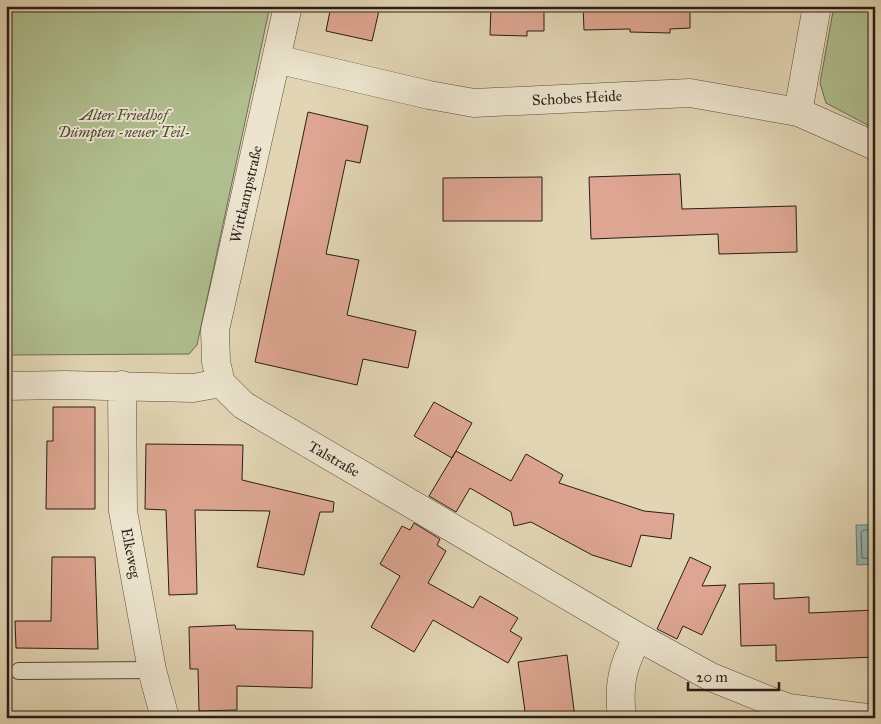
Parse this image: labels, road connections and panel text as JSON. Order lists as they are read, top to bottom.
{
  "streets": {
    "street": [
      "Schobes Heide",
      "Wittkampstraße",
      "Talstraße",
      "Elkeweg"
    ]
  },
  "crossings": [
    ["Schobes Heide", "Wittkampstraße"],
    ["Wittkampstraße", "Talstraße"]
  ],
  "parks": ["Alter Friedhof Dümpten -neuer Teil-"],
  "scale_bar": "20 m"
}
